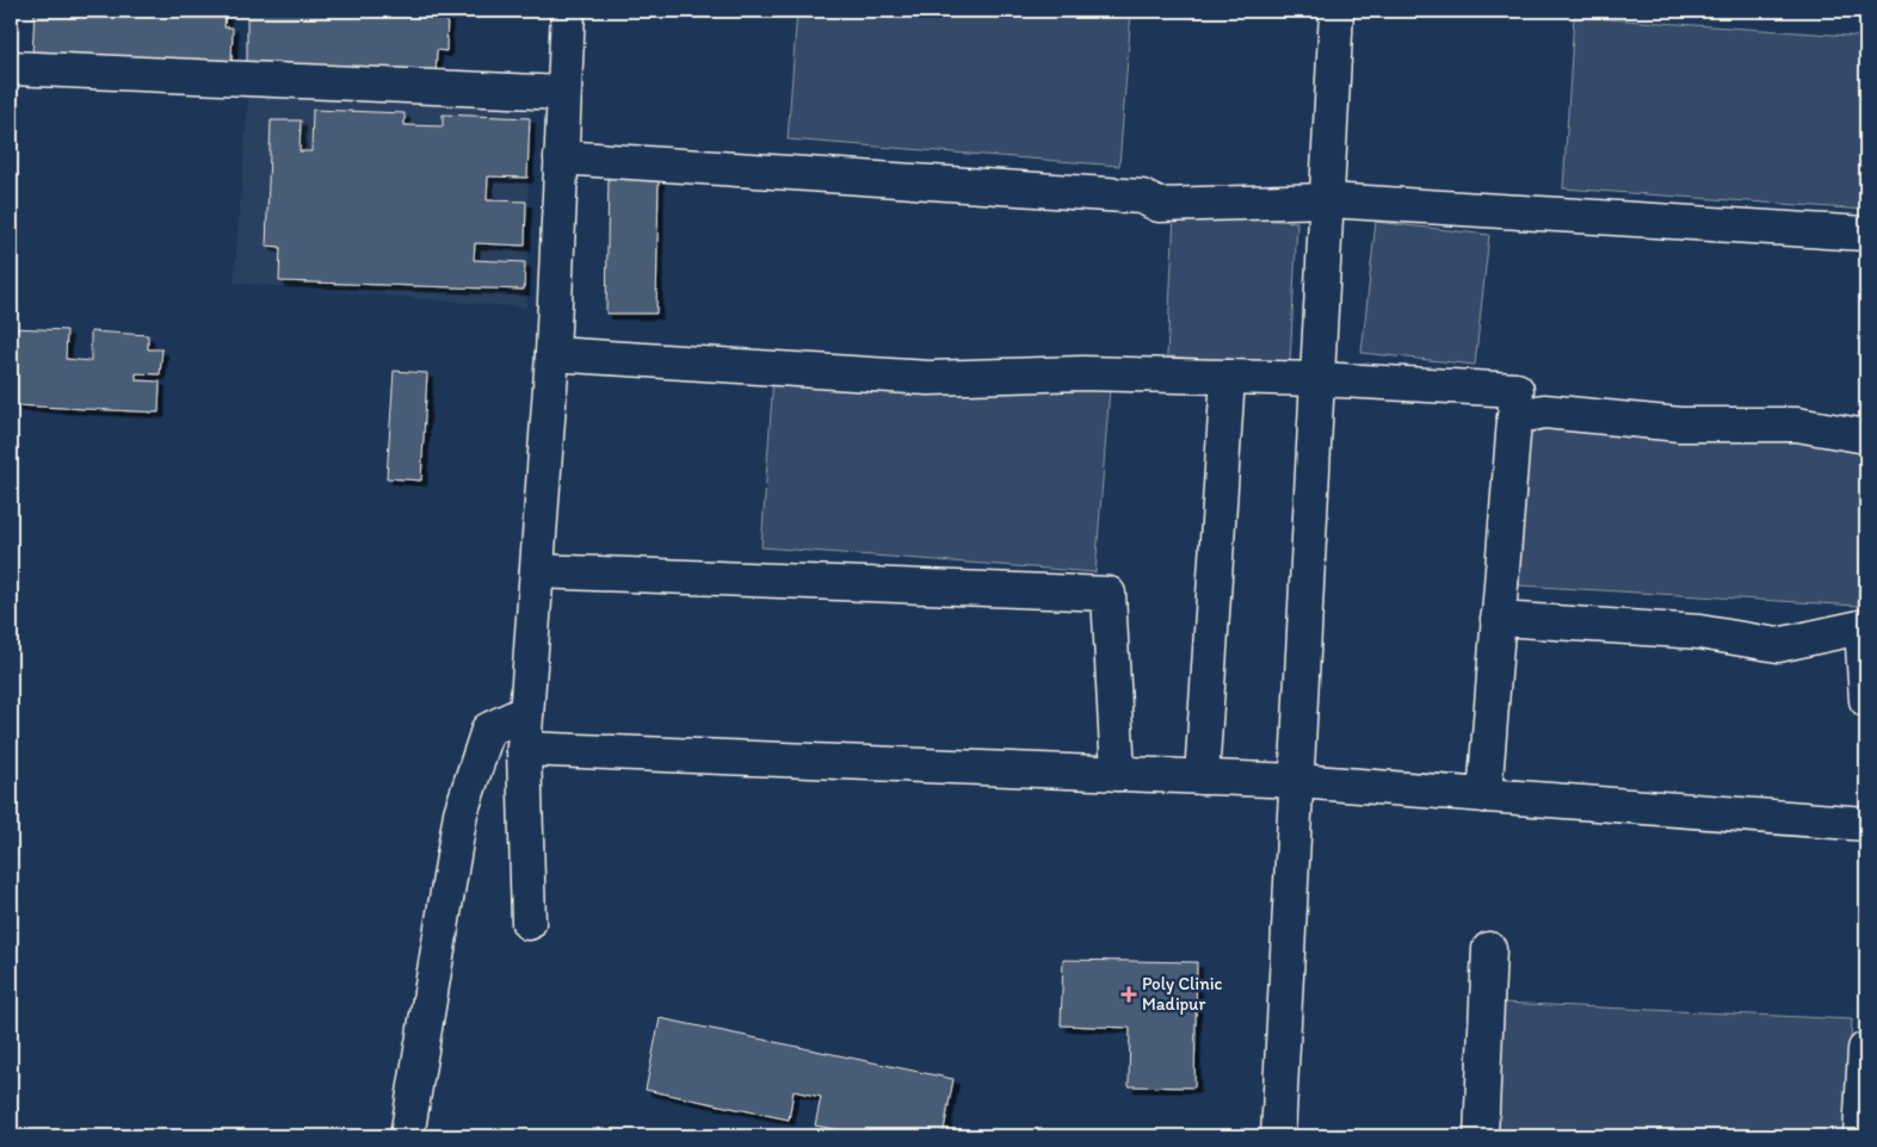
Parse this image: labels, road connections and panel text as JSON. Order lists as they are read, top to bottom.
{
  "places": {
    "health": ["Poly Clinic Madipur"]
  }
}
